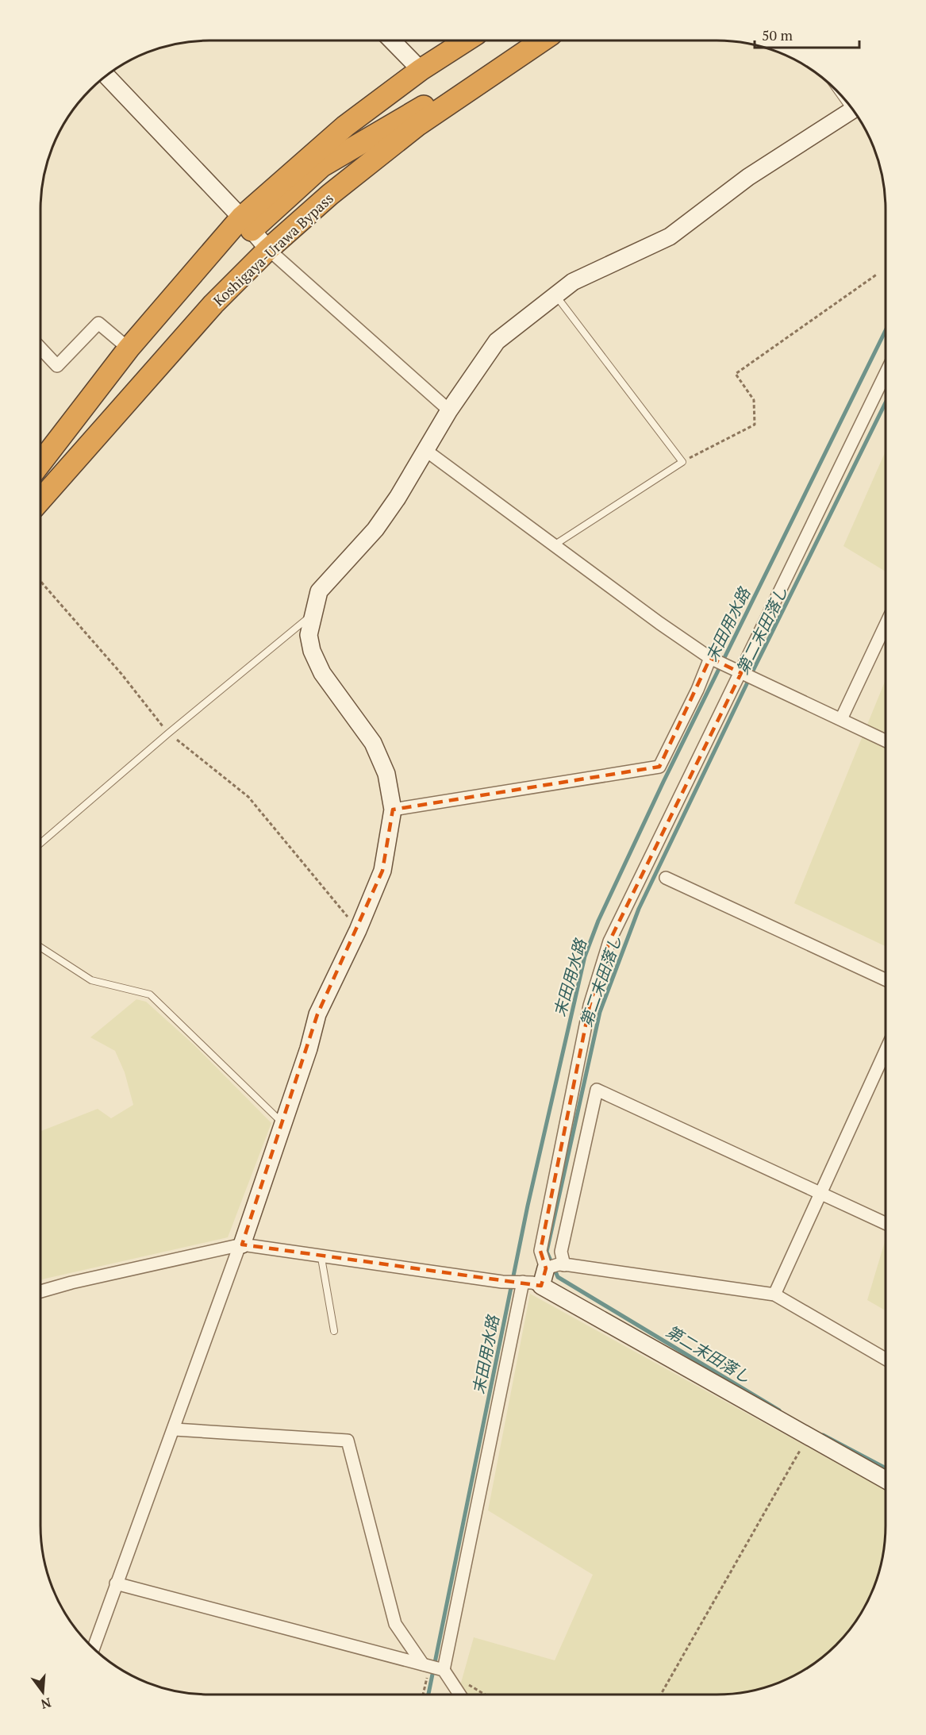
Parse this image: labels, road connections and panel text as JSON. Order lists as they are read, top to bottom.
{
  "streets": {
    "highway": ["Koshigaya-Urawa Bypass"]
  },
  "water": ["末田用水路", "第二末田落し"],
  "scale_bar": "50 m",
  "north": "bottom"
}
